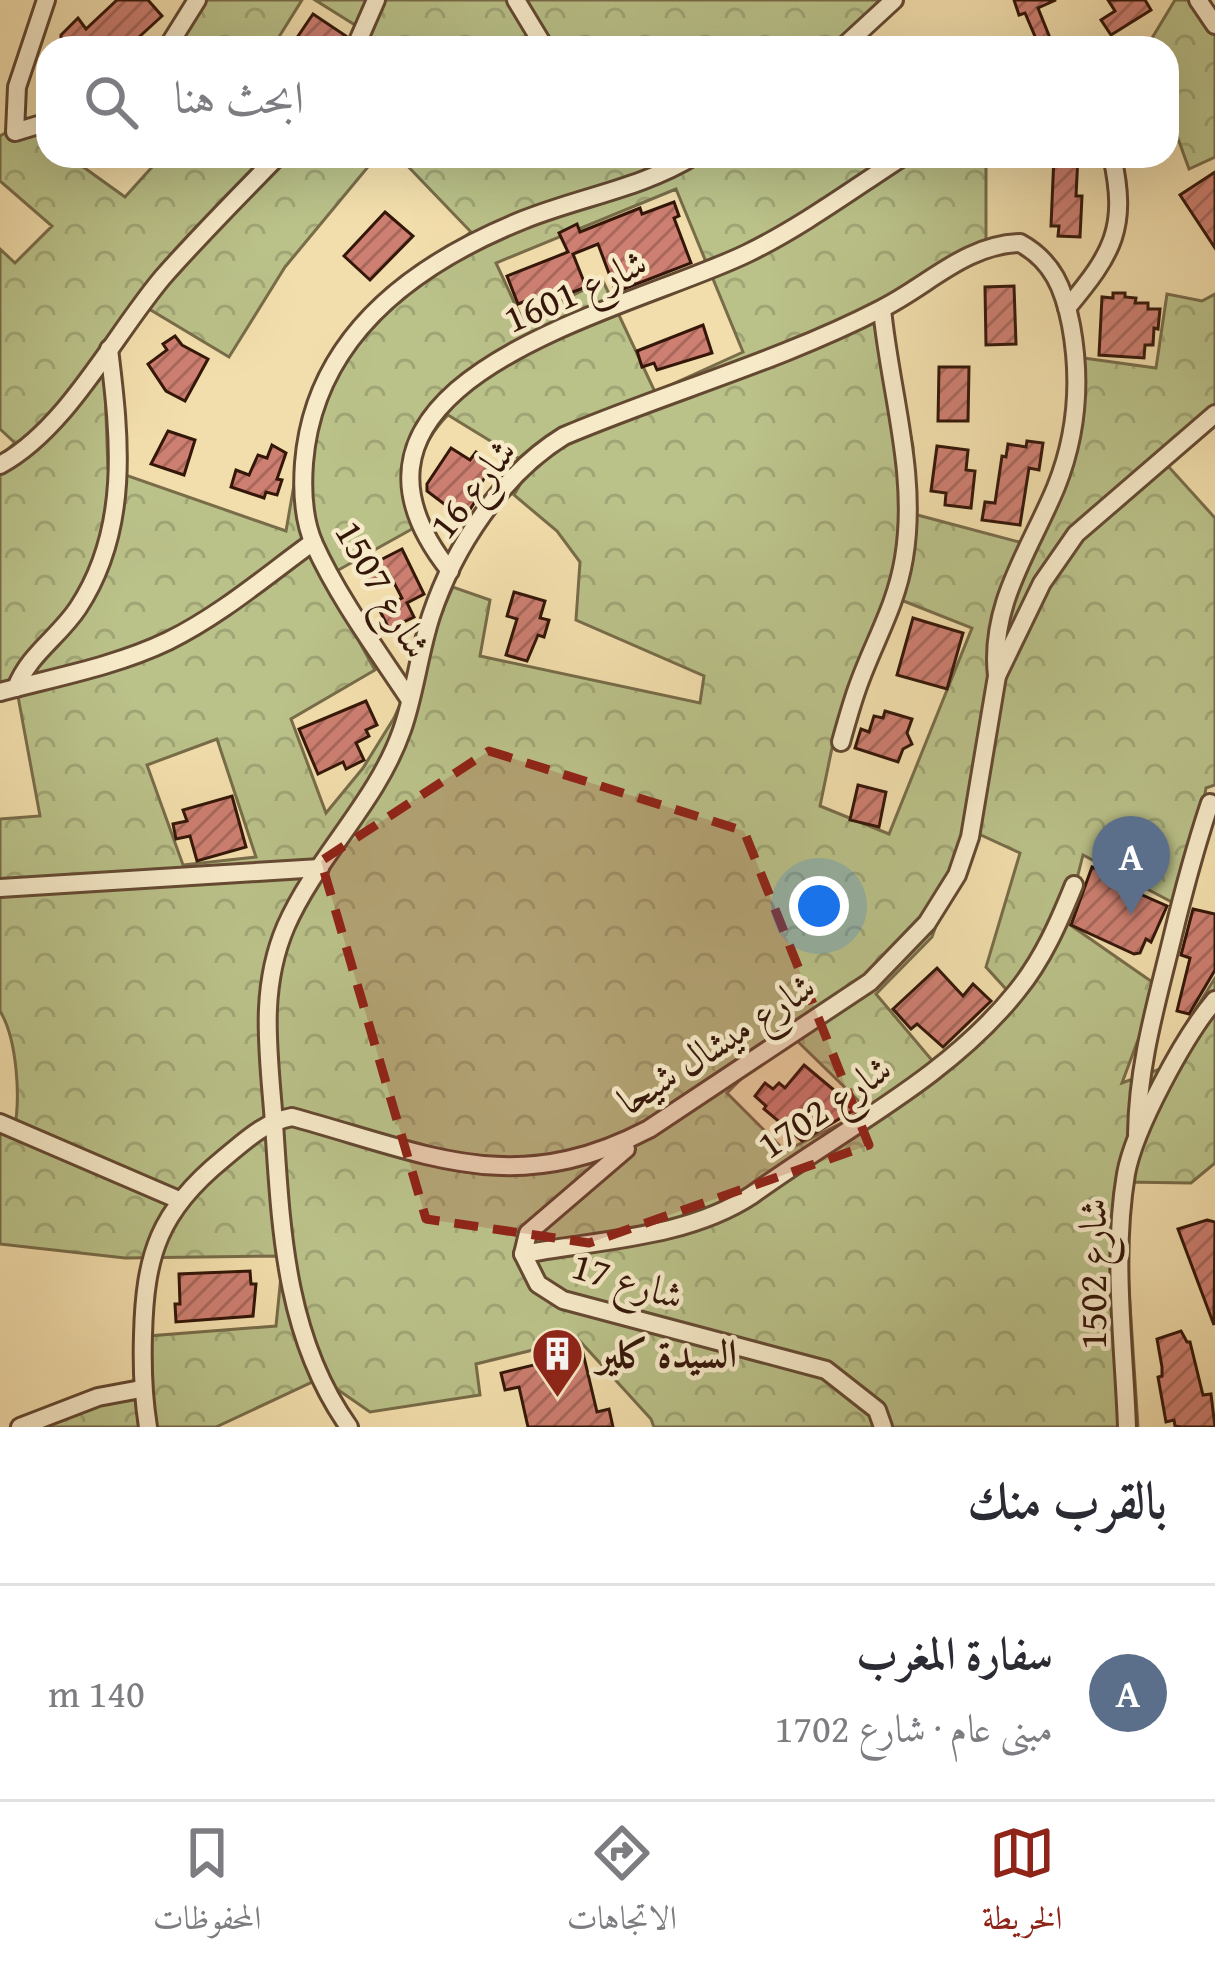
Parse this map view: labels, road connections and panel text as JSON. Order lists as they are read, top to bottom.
{
  "streets": {
    "street": [
      "شارع 1601",
      "شارع 16",
      "شارع 1507",
      "شارع ميشال شيحا",
      "شارع 1702",
      "شارع 1502",
      "شارع 17"
    ]
  },
  "crossings": [
    ["شارع 1601", "شارع 16"],
    ["شارع 16", "شارع 1507"],
    ["شارع 16", "شارع ميشال شيحا"],
    ["شارع ميشال شيحا", "شارع 17"],
    ["شارع 1702", "شارع 17"]
  ],
  "places": {
    "building": ["السيدة كلير"]
  },
  "page": {
    "search": "ابحث هنا",
    "pins": "A",
    "heading": "بالقرب منك",
    "list": [
      {
        "mark": "A",
        "name": "سفارة المغرب",
        "note": "مبنى عام · شارع 1702",
        "value": "140 m"
      }
    ],
    "nav": ["الخريطة", "الاتجاهات", "المحفوظات"]
  }
}
